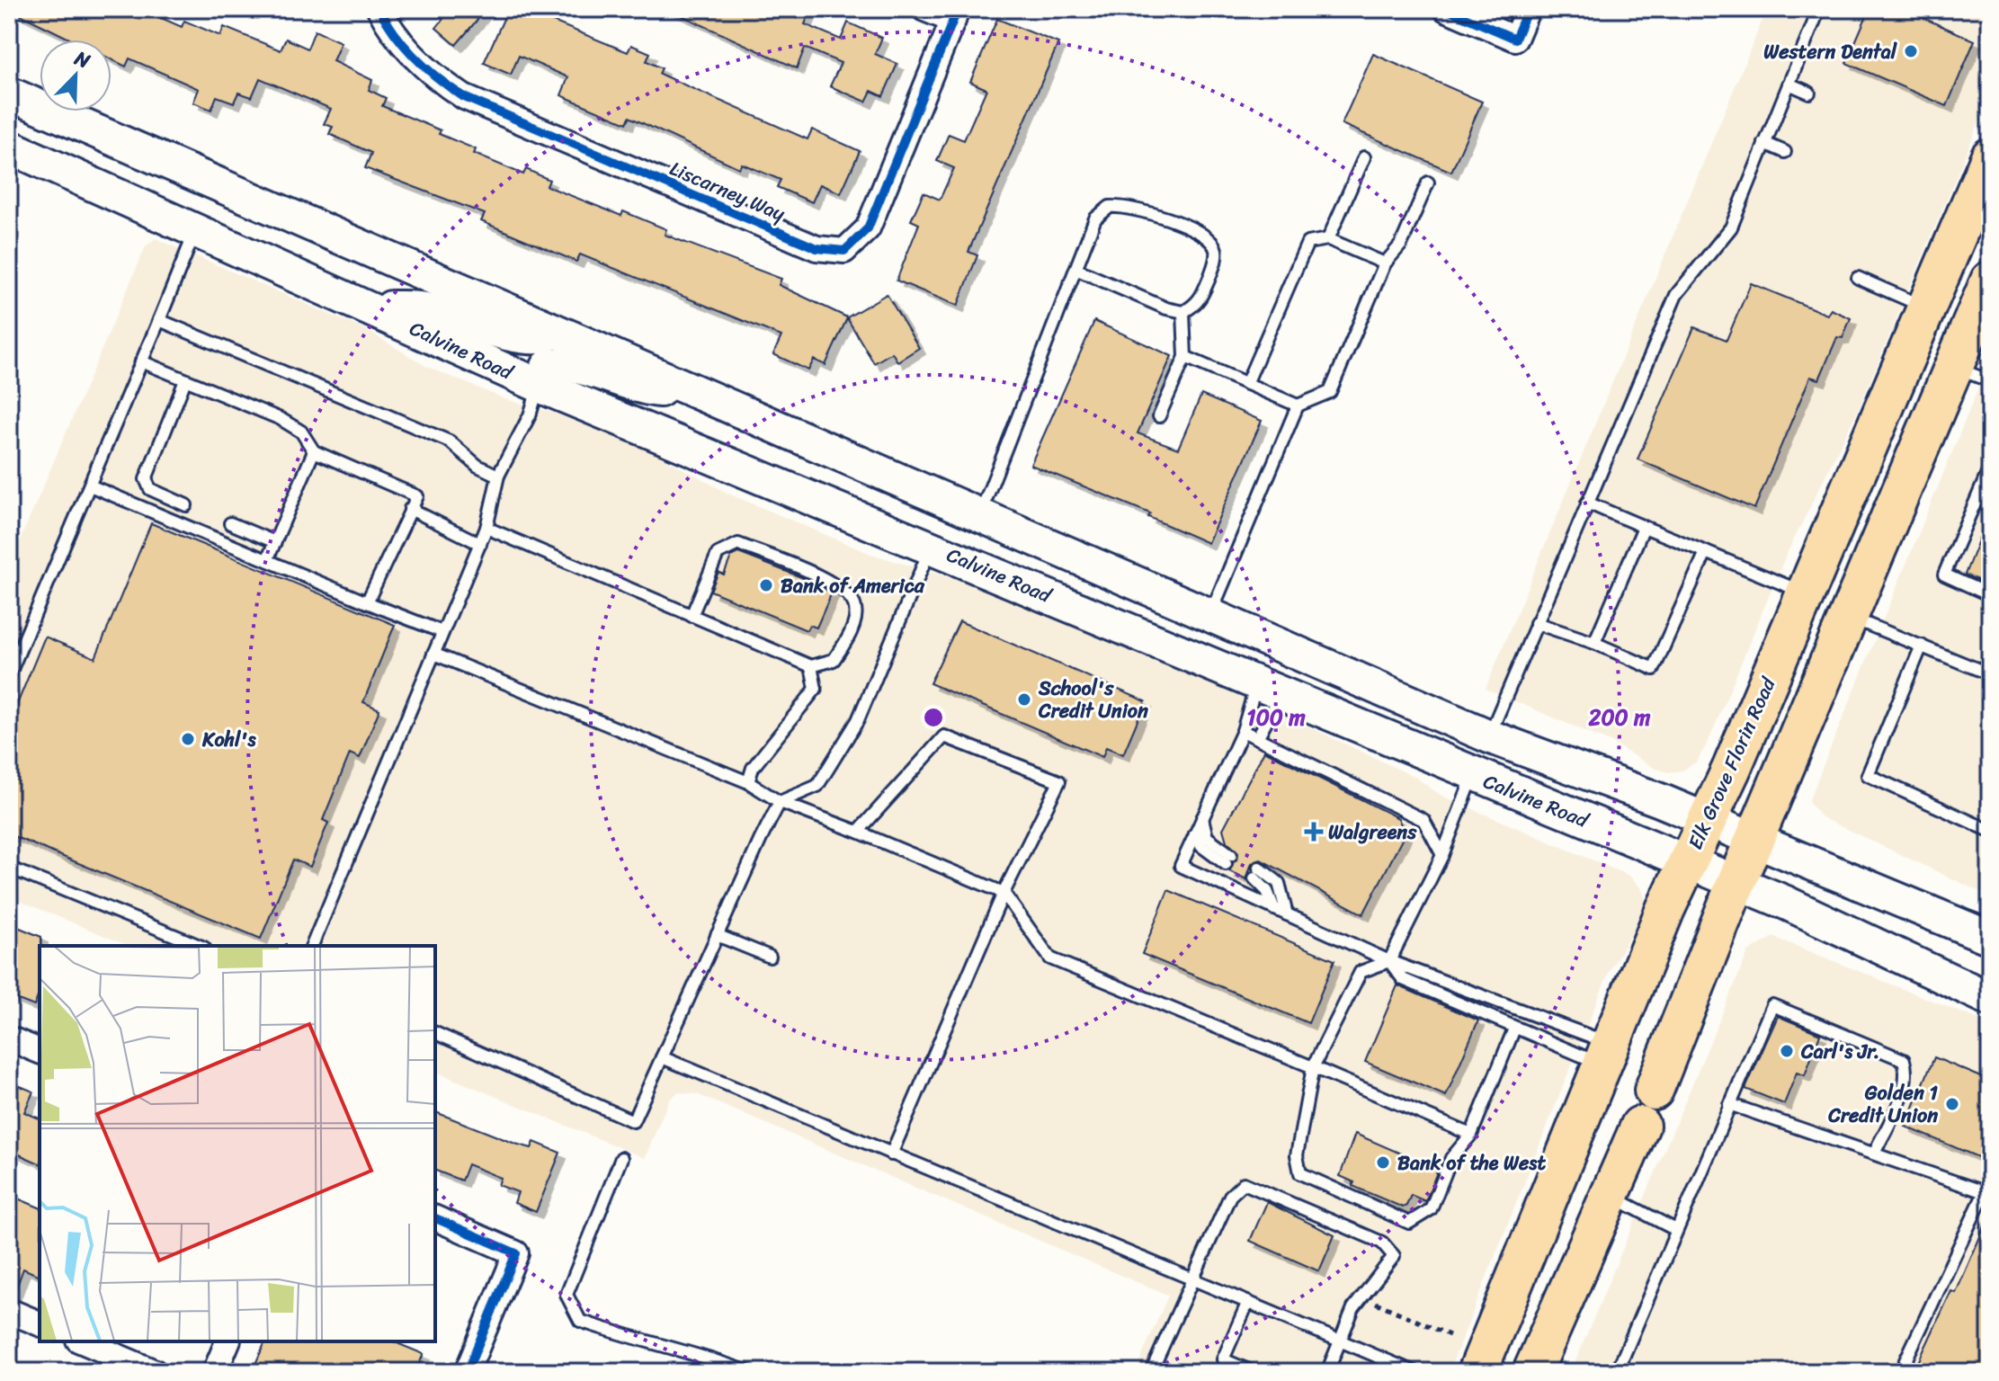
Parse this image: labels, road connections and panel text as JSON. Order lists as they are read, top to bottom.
{
  "streets": {
    "main road": ["Calvine Road", "Elk Grove Florin Road"],
    "street": ["Liscarney Way"]
  },
  "crossings": [
    ["Calvine Road", "Elk Grove Florin Road"]
  ],
  "places": {
    "other": [
      "Western Dental",
      "Bank of America",
      "School's Credit Union",
      "Kohl's",
      "Carl's Jr.",
      "Golden 1 Credit Union",
      "Bank of the West"
    ],
    "health": ["Walgreens"]
  },
  "north": "top right",
  "rings": ["100 m", "200 m"]
}
